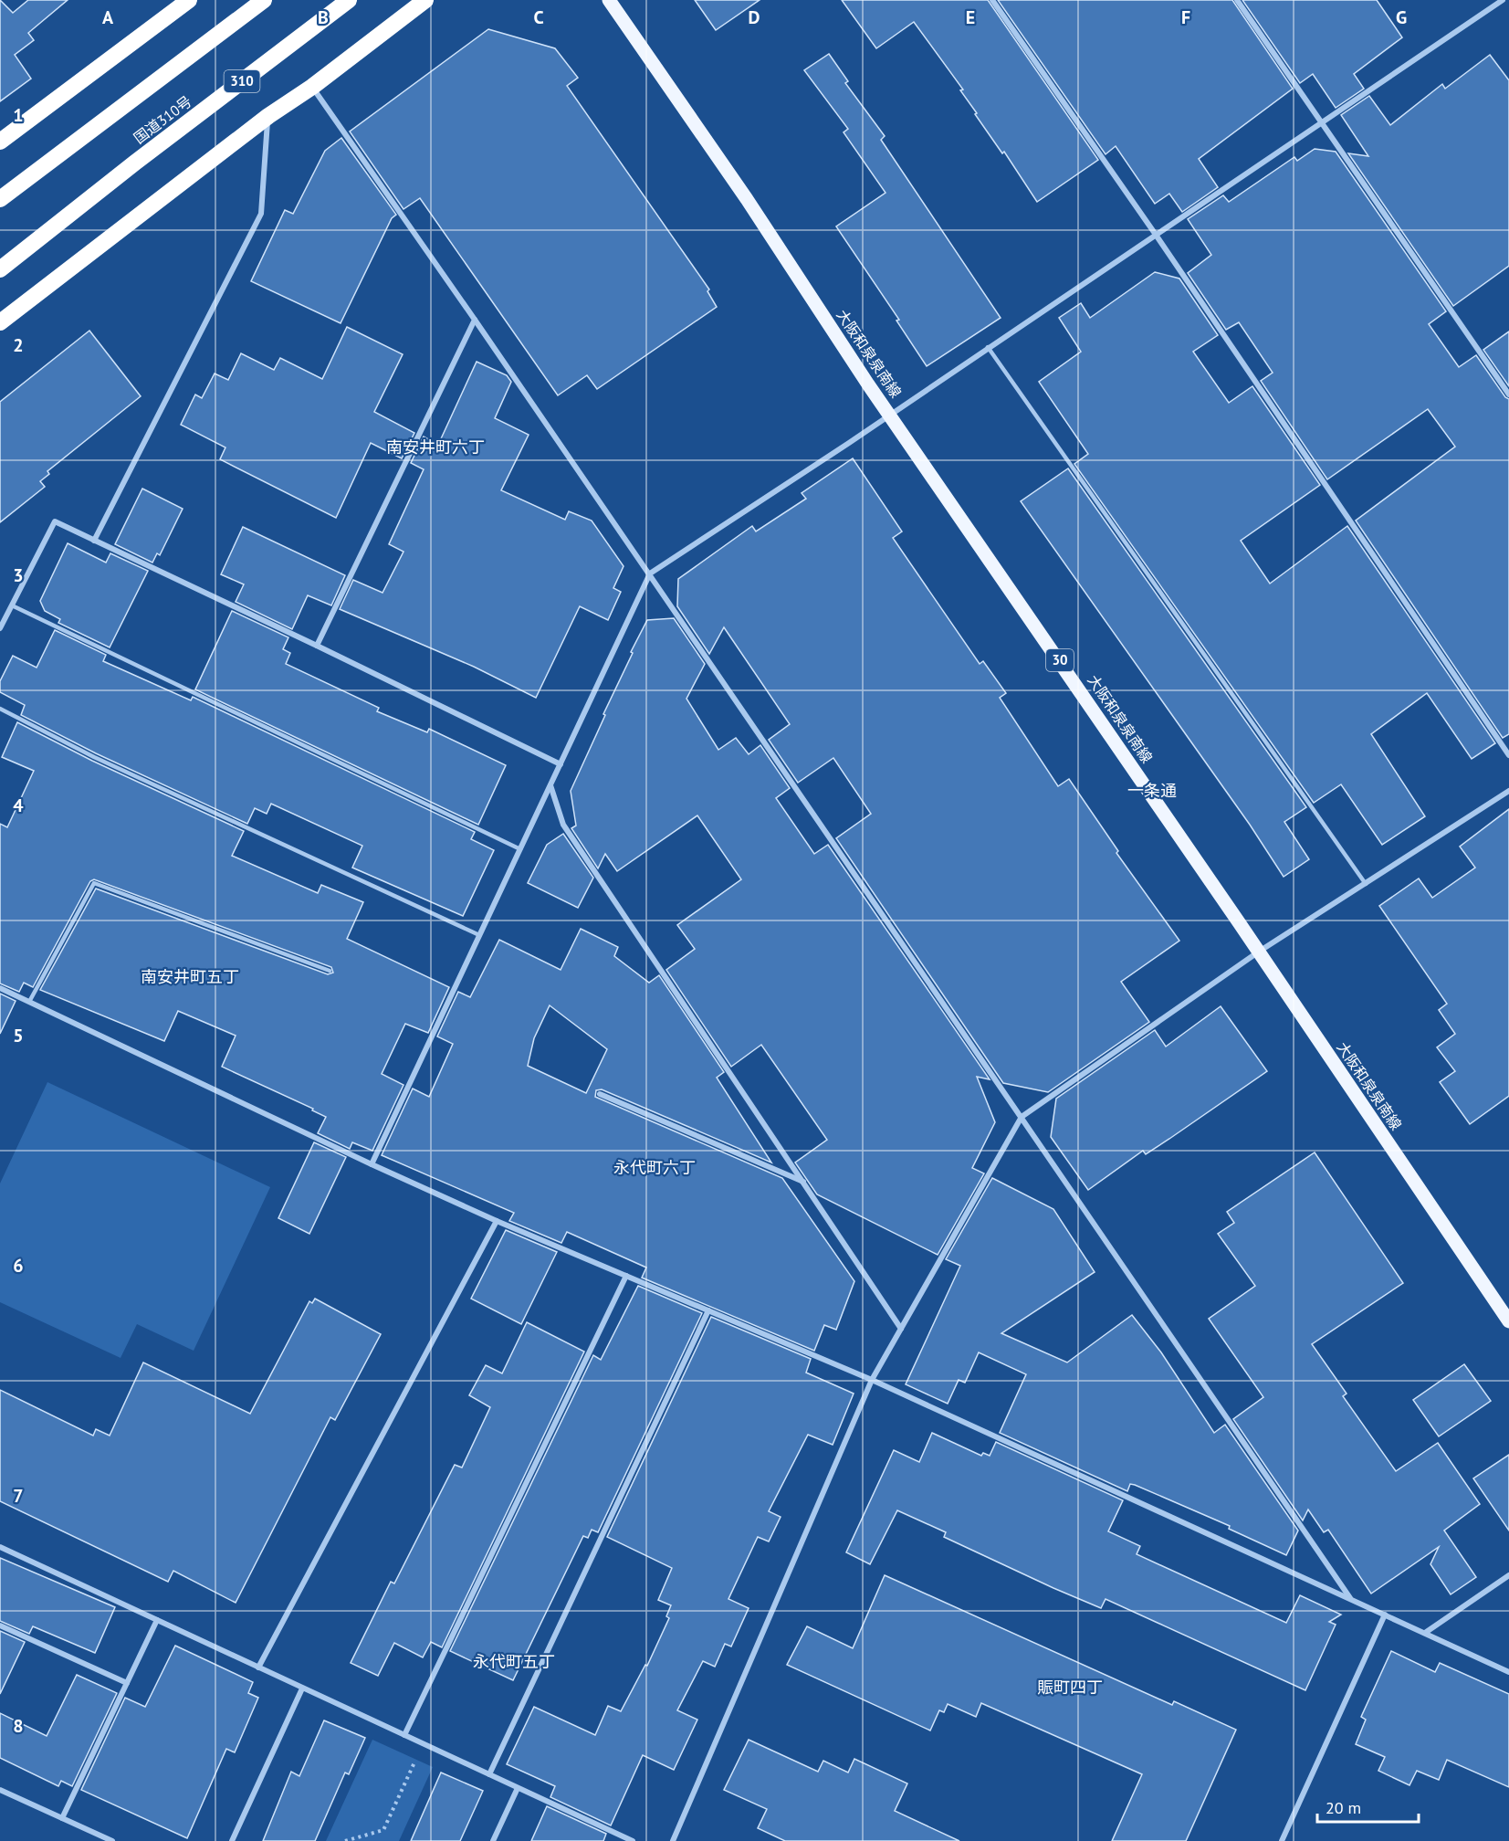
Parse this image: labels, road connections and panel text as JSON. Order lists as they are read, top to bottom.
{
  "streets": {
    "highway": ["310", "国道310号"],
    "main road": ["大阪和泉泉南線", "30"]
  },
  "districts": [
    "南安井町六丁",
    "一条通",
    "南安井町五丁",
    "永代町六丁",
    "永代町五丁",
    "賑町四丁"
  ],
  "scale_bar": "20 m",
  "grid": {
    "columns": [
      "A",
      "B",
      "C",
      "D",
      "E",
      "F",
      "G"
    ],
    "rows": [
      "1",
      "2",
      "3",
      "4",
      "5",
      "6",
      "7",
      "8"
    ]
  }
}
